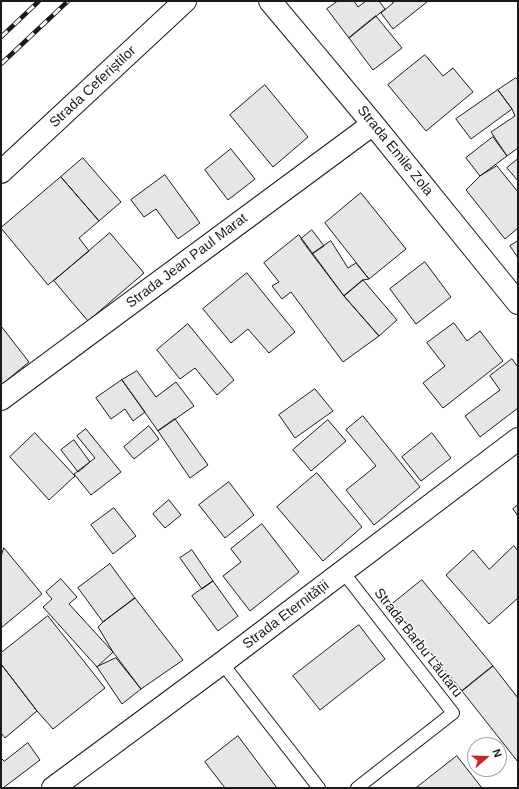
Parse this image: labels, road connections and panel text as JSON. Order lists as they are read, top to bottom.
{
  "streets": {
    "street": [
      "Strada Ceferiștilor",
      "Strada Emile Zola",
      "Strada Jean Paul Marat",
      "Strada Eternității"
    ],
    "lane": ["Strada Barbu Lăutaru"]
  },
  "crossings": [
    ["Strada Emile Zola", "Strada Jean Paul Marat"],
    ["Strada Eternității", "Strada Barbu Lăutaru"]
  ],
  "north": "right"
}
